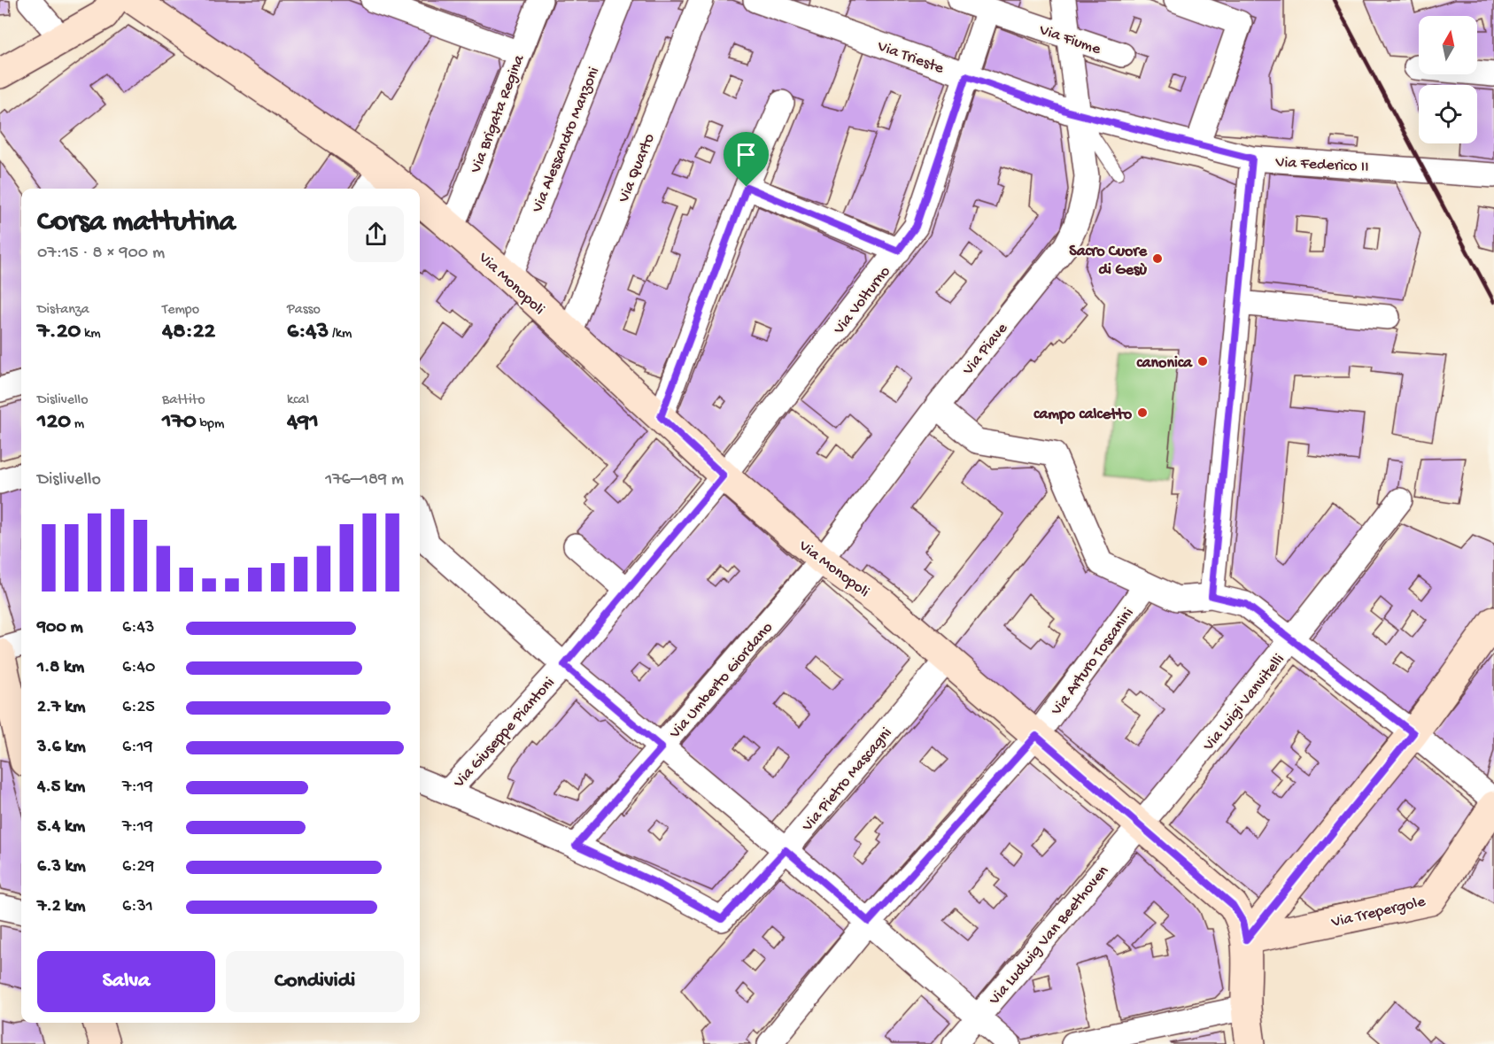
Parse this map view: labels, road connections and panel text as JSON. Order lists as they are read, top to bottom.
{
  "streets": {
    "street": [
      "Via Fiume",
      "Via Trieste",
      "Via Brigata Regina",
      "Via Alessandro Manzoni",
      "Via Federico II",
      "Via Quarto",
      "Via Monopoli",
      "Via Volturno",
      "Via Piave",
      "Via Arturo Toscanini",
      "Via Umberto Giordano",
      "Via Luigi Vanvitelli",
      "Via Giuseppe Piantoni",
      "Via Pietro Mascagni",
      "Via Trepergole",
      "Via Ludwig Van Beethoven"
    ]
  },
  "crossings": [
    ["Via Fiume", "Via Volturno"],
    ["Via Fiume", "Via Piave"],
    ["Via Trieste", "Via Federico II"],
    ["Via Trieste", "Via Volturno"],
    ["Via Trieste", "Via Piave"],
    ["Via Brigata Regina", "Via Monopoli"],
    ["Via Alessandro Manzoni", "Via Monopoli"],
    ["Via Federico II", "Via Piave"],
    ["Via Quarto", "Via Monopoli"],
    ["Via Monopoli", "Via Volturno"],
    ["Via Monopoli", "Via Piave"],
    ["Via Monopoli", "Via Arturo Toscanini"],
    ["Via Monopoli", "Via Umberto Giordano"],
    ["Via Monopoli", "Via Luigi Vanvitelli"],
    ["Via Monopoli", "Via Giuseppe Piantoni"],
    ["Via Monopoli", "Via Pietro Mascagni"],
    ["Via Monopoli", "Via Trepergole"],
    ["Via Monopoli", "Via Ludwig Van Beethoven"],
    ["Via Volturno", "Via Giuseppe Piantoni"],
    ["Via Piave", "Via Umberto Giordano"],
    ["Via Umberto Giordano", "Via Pietro Mascagni"],
    ["Via Luigi Vanvitelli", "Via Ludwig Van Beethoven"]
  ],
  "places": ["Sacro Cuore di Gesù", "canonica", "campo calcetto"],
  "north": "top",
  "page": {
    "heading": ["Corsa mattutina", "07:15 · 8 × 900 m"],
    "stats": [
      ["Distanza", "7.20 km"],
      ["Tempo", "48:22"],
      ["Passo", "6:43 /km"],
      ["Dislivello", "120 m"],
      ["Battito", "170 bpm"],
      ["kcal", "491"]
    ],
    "chart": ["Dislivello", "176–189 m"],
    "list": [
      {
        "name": "900 m",
        "note": "6:43"
      },
      {
        "name": "1.8 km",
        "note": "6:40"
      },
      {
        "name": "2.7 km",
        "note": "6:25"
      },
      {
        "name": "3.6 km",
        "note": "6:19"
      },
      {
        "name": "4.5 km",
        "note": "7:19"
      },
      {
        "name": "5.4 km",
        "note": "7:19"
      },
      {
        "name": "6.3 km",
        "note": "6:29"
      },
      {
        "name": "7.2 km",
        "note": "6:31"
      }
    ],
    "buttons": ["Salva", "Condividi"]
  }
}
